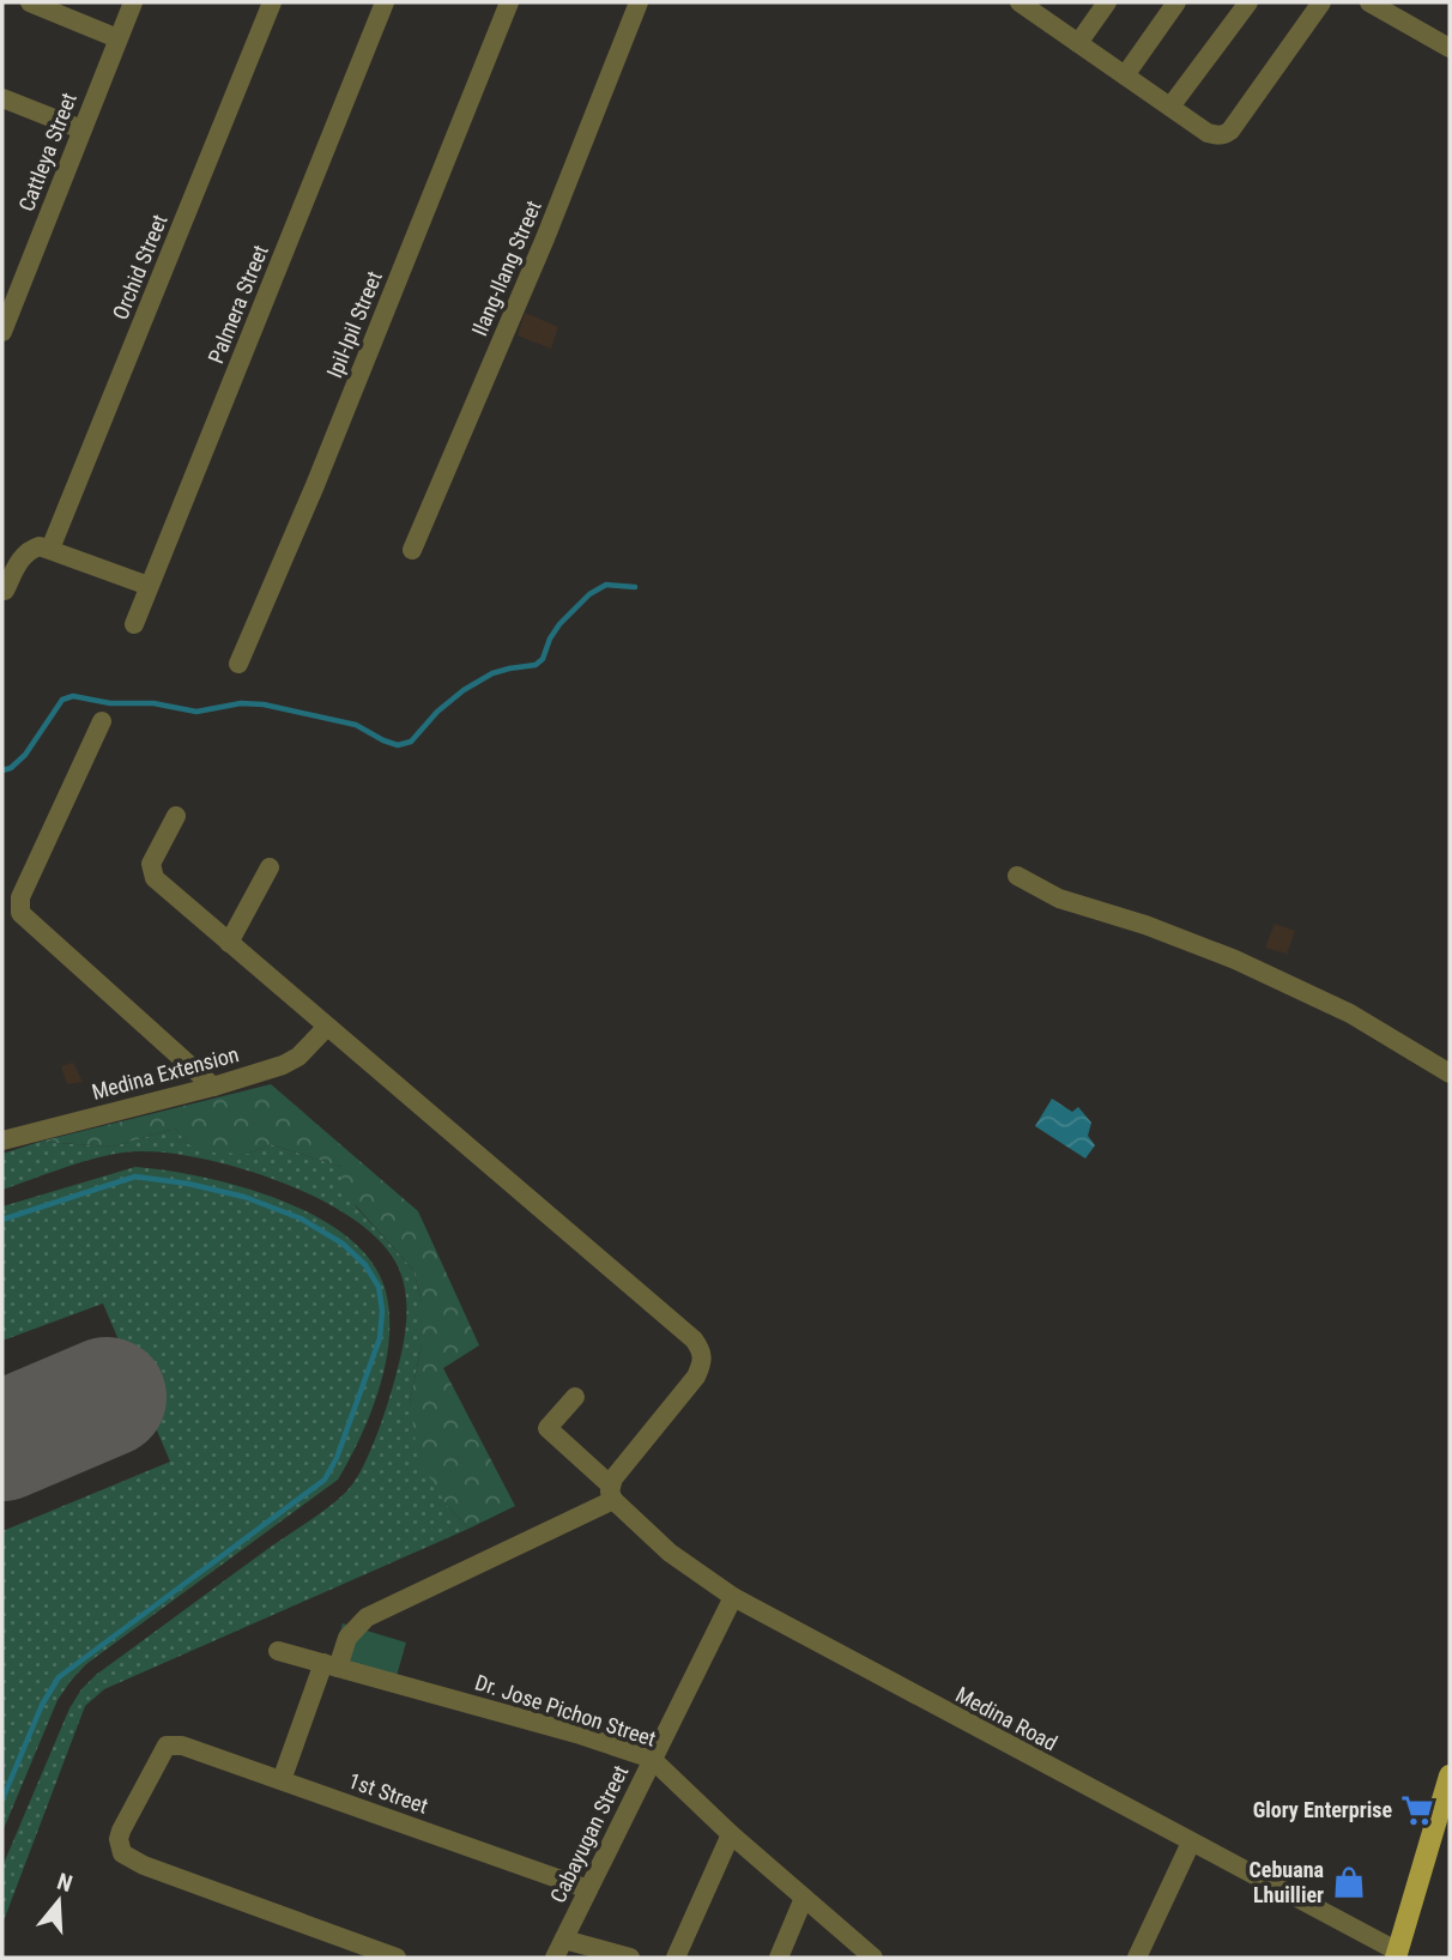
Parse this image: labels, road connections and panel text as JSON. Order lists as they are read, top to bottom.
{
  "streets": {
    "street": [
      "Cattleya Street",
      "Orchid Street",
      "Ilang-Ilang Street",
      "Palmera Street",
      "Ipil-Ipil Street",
      "Medina Extension",
      "Dr. Jose Pichon Street",
      "Medina Road",
      "1st Street",
      "Cabayugan Street"
    ]
  },
  "crossings": [
    ["Dr. Jose Pichon Street", "Cabayugan Street"],
    ["Medina Road", "Cabayugan Street"],
    ["1st Street", "Cabayugan Street"]
  ],
  "places": {
    "supermarket": ["Glory Enterprise"],
    "shop": ["Cebuana Lhuillier"]
  },
  "north": "top"
}
